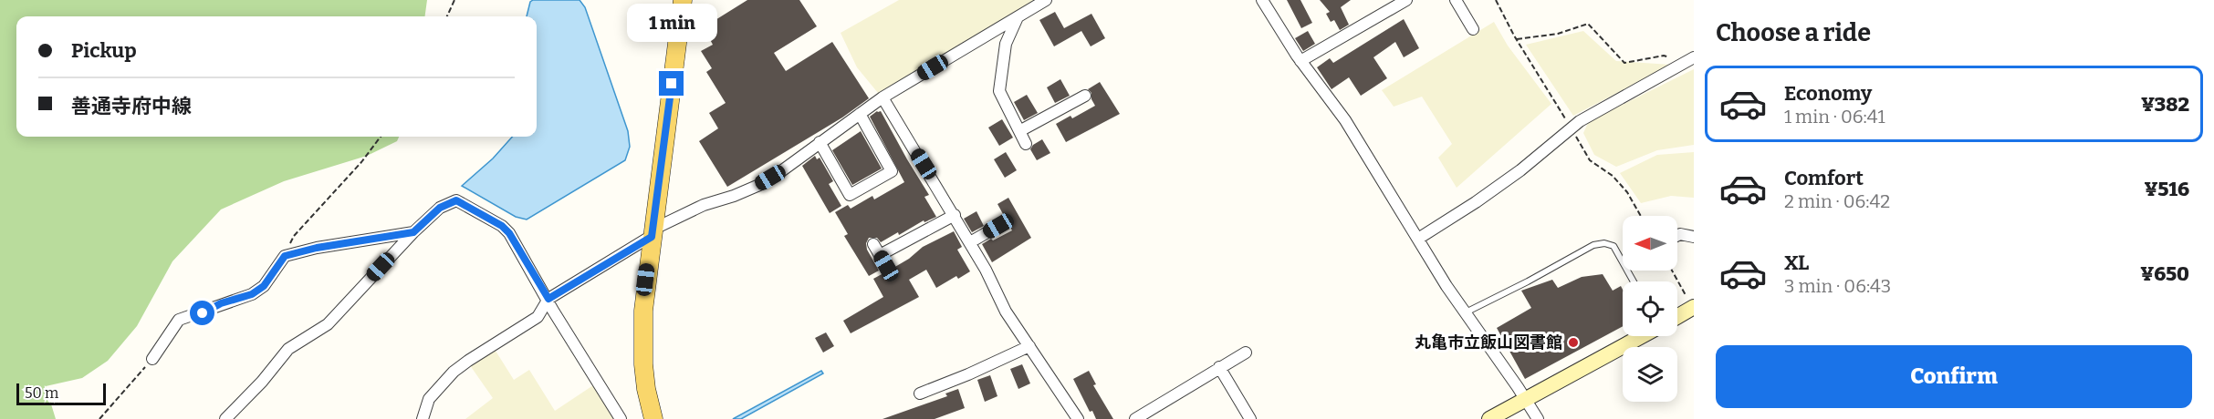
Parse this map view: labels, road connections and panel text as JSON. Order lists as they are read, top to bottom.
{
  "places": ["丸亀市立飯山図書館"],
  "scale_bar": "50 m",
  "north": "left",
  "page": {
    "heading": "Choose a ride",
    "bubble": "1 min",
    "banner": ["Pickup", "善通寺府中線"],
    "list": [
      {
        "name": "Economy",
        "note": "1 min · 06:41",
        "value": "¥382"
      },
      {
        "name": "Comfort",
        "note": "2 min · 06:42",
        "value": "¥516"
      },
      {
        "name": "XL",
        "note": "3 min · 06:43",
        "value": "¥650"
      }
    ],
    "buttons": "Confirm",
    "scale": "50 m"
  }
}
